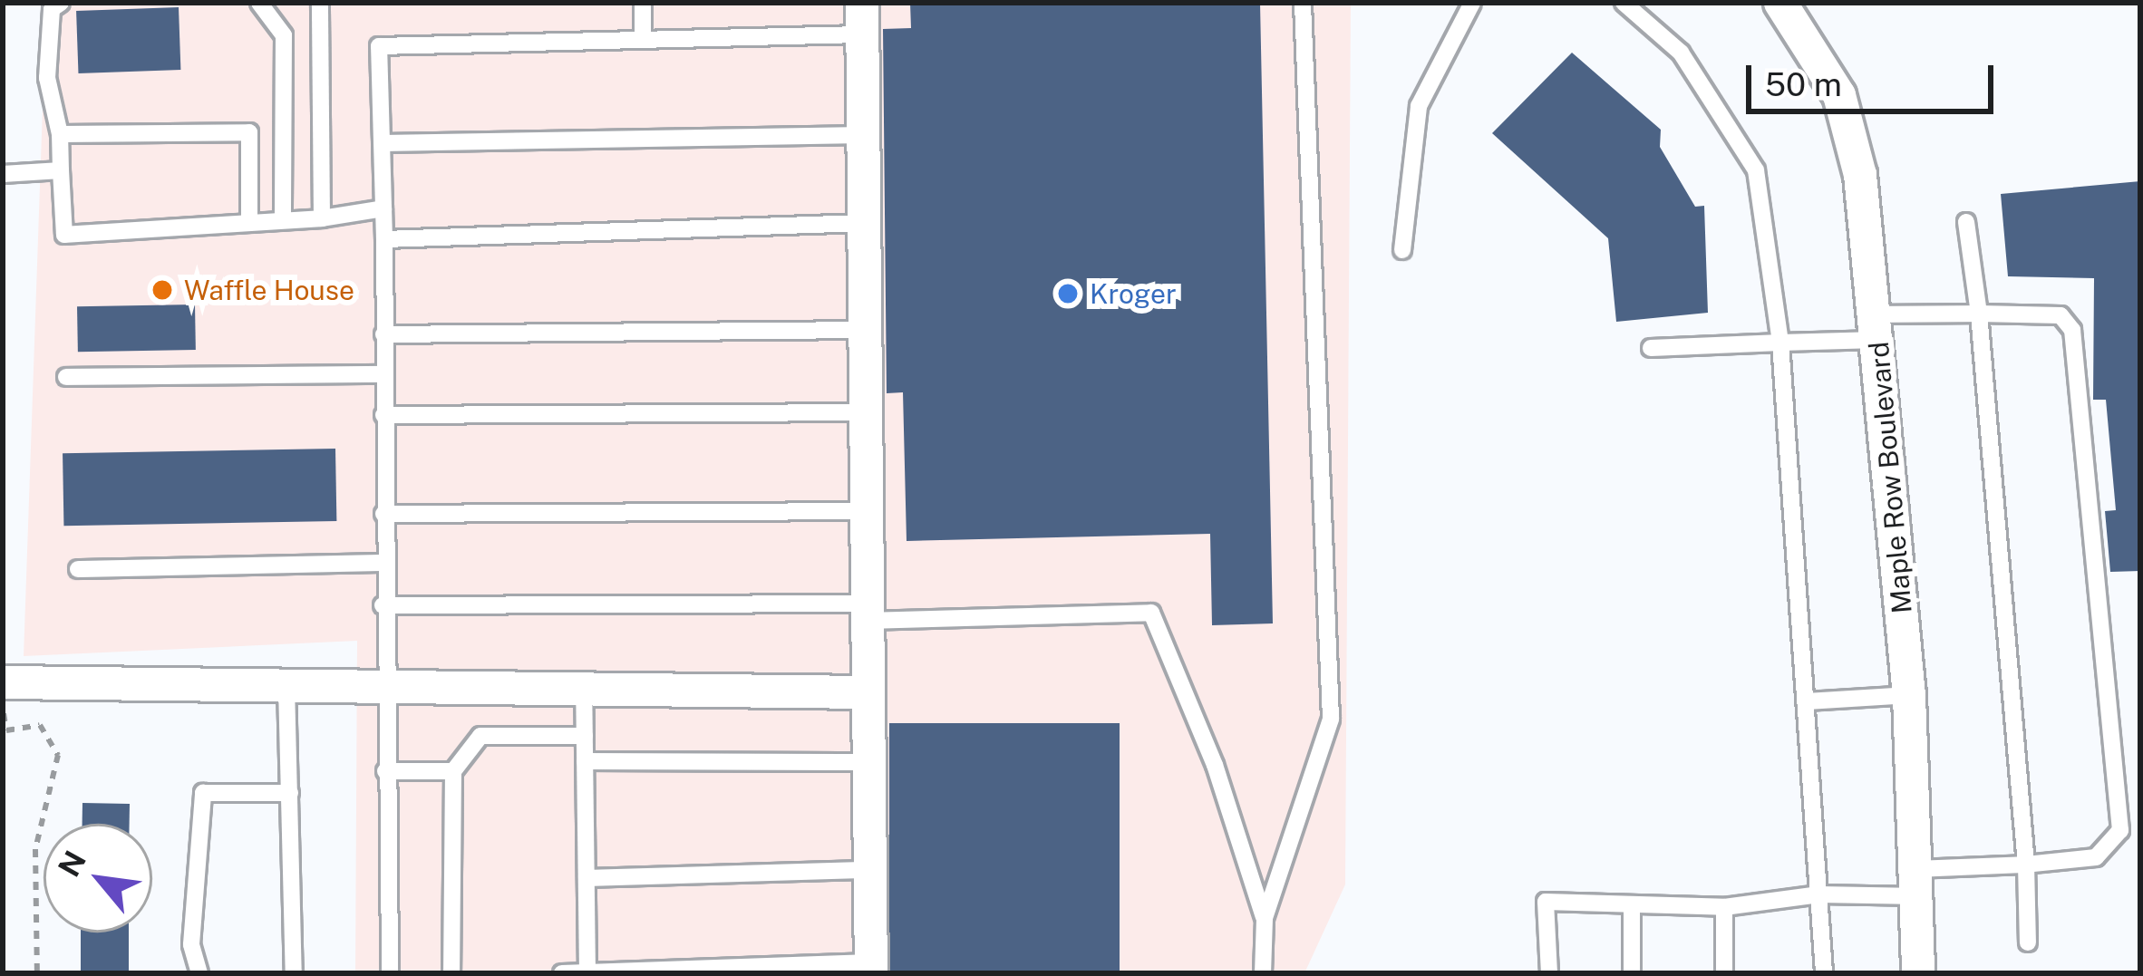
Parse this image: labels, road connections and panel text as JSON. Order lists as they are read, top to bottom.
{
  "streets": {
    "street": ["Maple Row Boulevard"]
  },
  "places": ["Waffle House", "Kroger"],
  "scale_bar": "50 m",
  "north": "top left"
}
